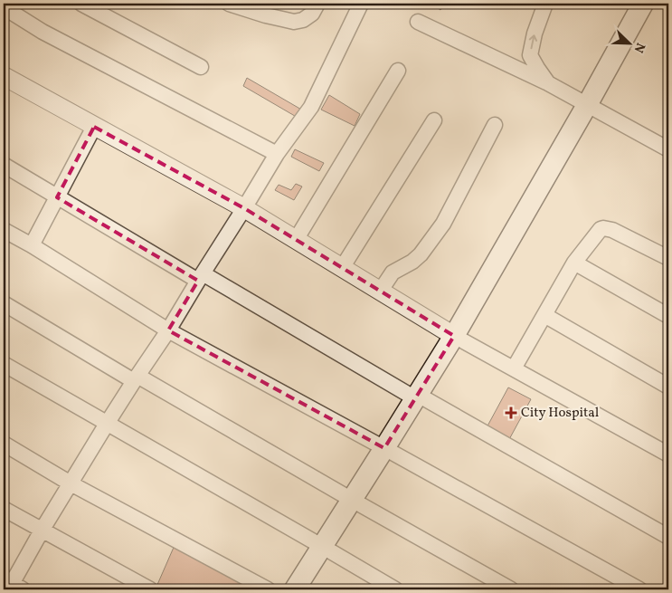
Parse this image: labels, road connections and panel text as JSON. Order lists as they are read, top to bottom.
{
  "places": {
    "health": ["City Hospital"]
  },
  "north": "bottom right"
}
